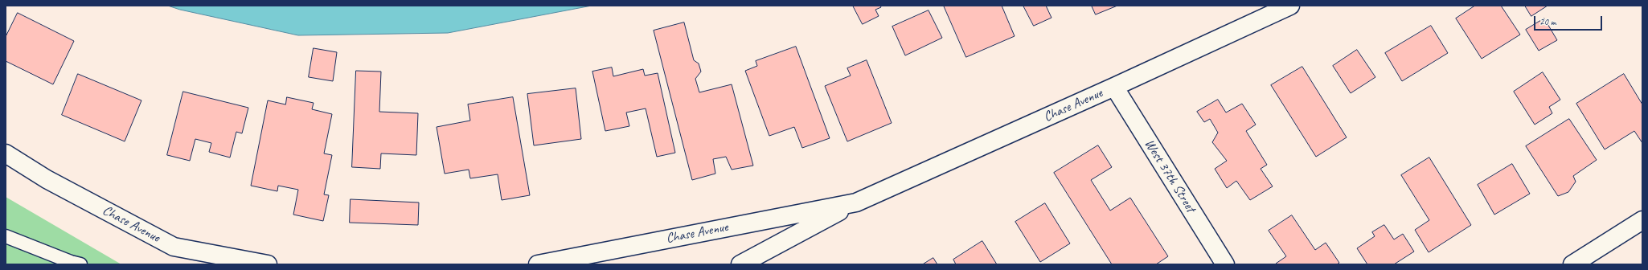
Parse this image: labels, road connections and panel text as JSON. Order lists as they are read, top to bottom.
{
  "streets": {
    "street": ["Chase Avenue", "West 37th Street"]
  },
  "crossings": [
    ["Chase Avenue", "West 37th Street"]
  ],
  "scale_bar": "20 m"
}
